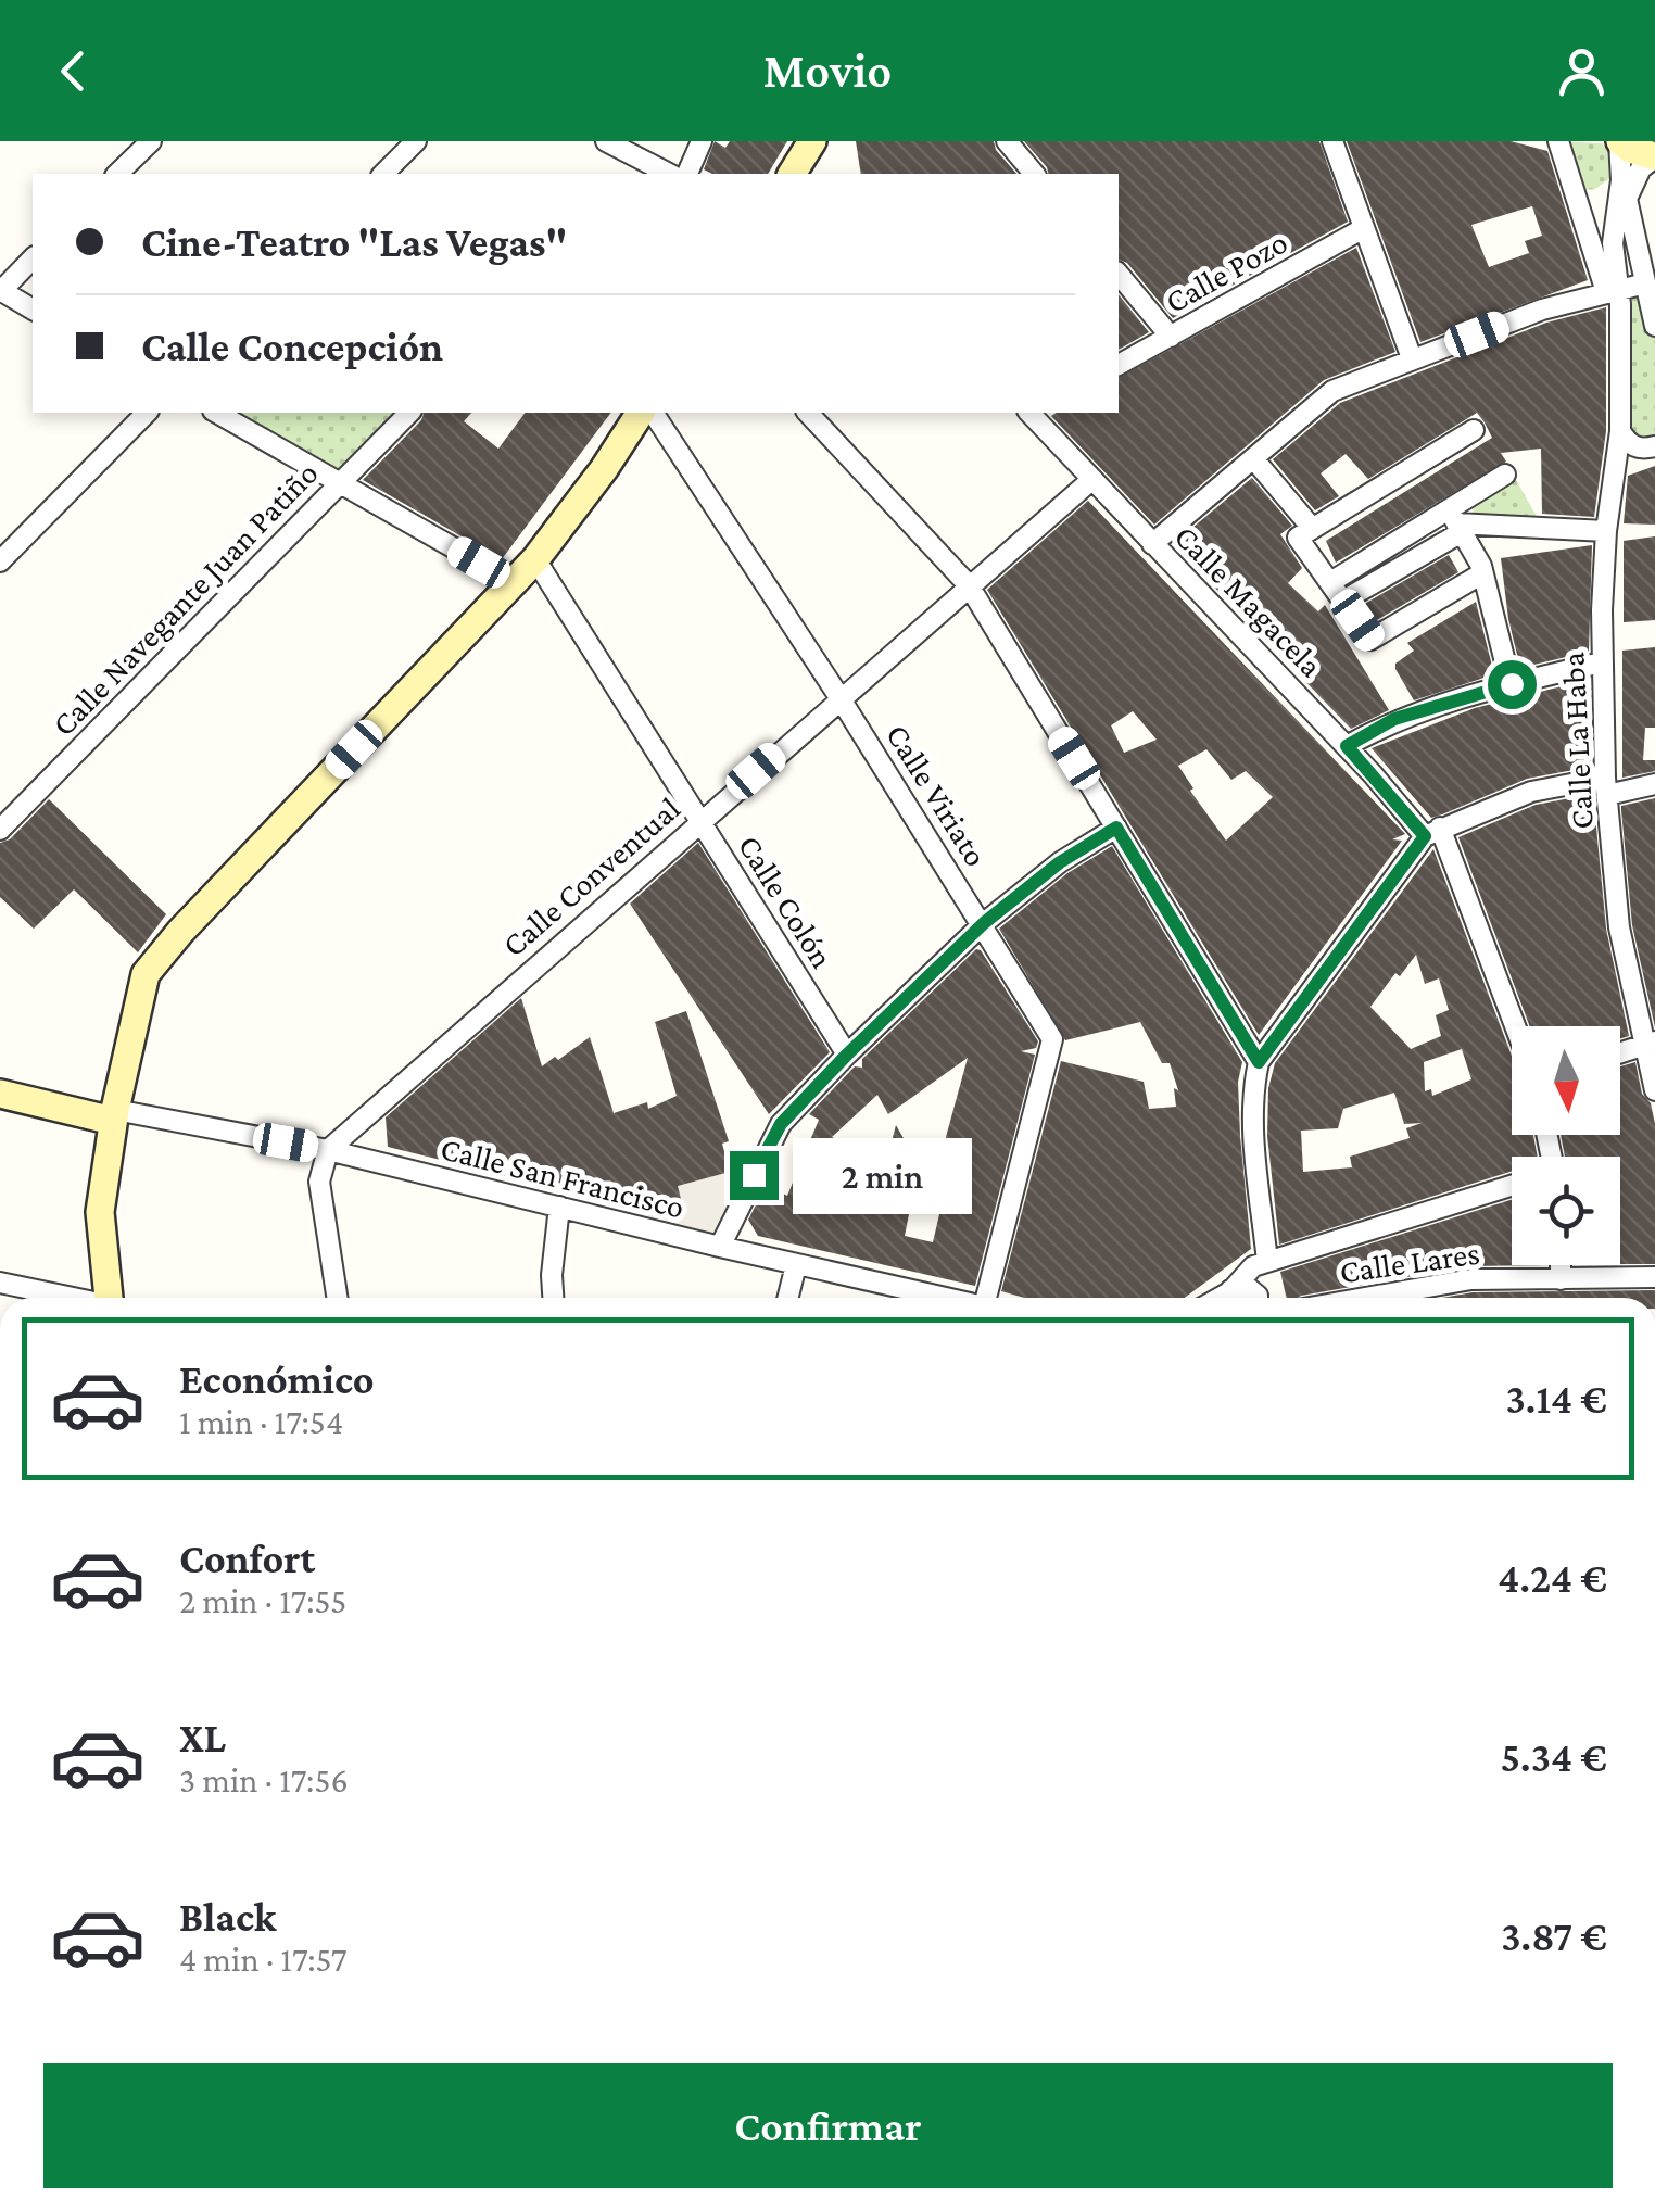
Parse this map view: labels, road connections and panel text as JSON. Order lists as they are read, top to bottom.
{
  "streets": {
    "street": [
      "Calle Pozo",
      "Calle Navegante Juan Patiño",
      "Calle Magacela",
      "Calle La Haba",
      "Calle Viriato",
      "Calle Conventual",
      "Calle Colón",
      "Calle San Francisco",
      "Calle Lares"
    ]
  },
  "crossings": [
    ["Calle Magacela", "Calle Conventual"],
    ["Calle Viriato", "Calle Conventual"],
    ["Calle Conventual", "Calle Colón"],
    ["Calle Conventual", "Calle San Francisco"]
  ],
  "north": "bottom",
  "page": {
    "header": "Movio",
    "banner": ["Cine-Teatro \"Las Vegas\"", "Calle Concepción"],
    "bubble": "2 min",
    "list": [
      {
        "name": "Económico",
        "note": "1 min · 17:54",
        "value": "3.14 €"
      },
      {
        "name": "Confort",
        "note": "2 min · 17:55",
        "value": "4.24 €"
      },
      {
        "name": "XL",
        "note": "3 min · 17:56",
        "value": "5.34 €"
      },
      {
        "name": "Black",
        "note": "4 min · 17:57",
        "value": "3.87 €"
      }
    ],
    "buttons": "Confirmar"
  }
}
